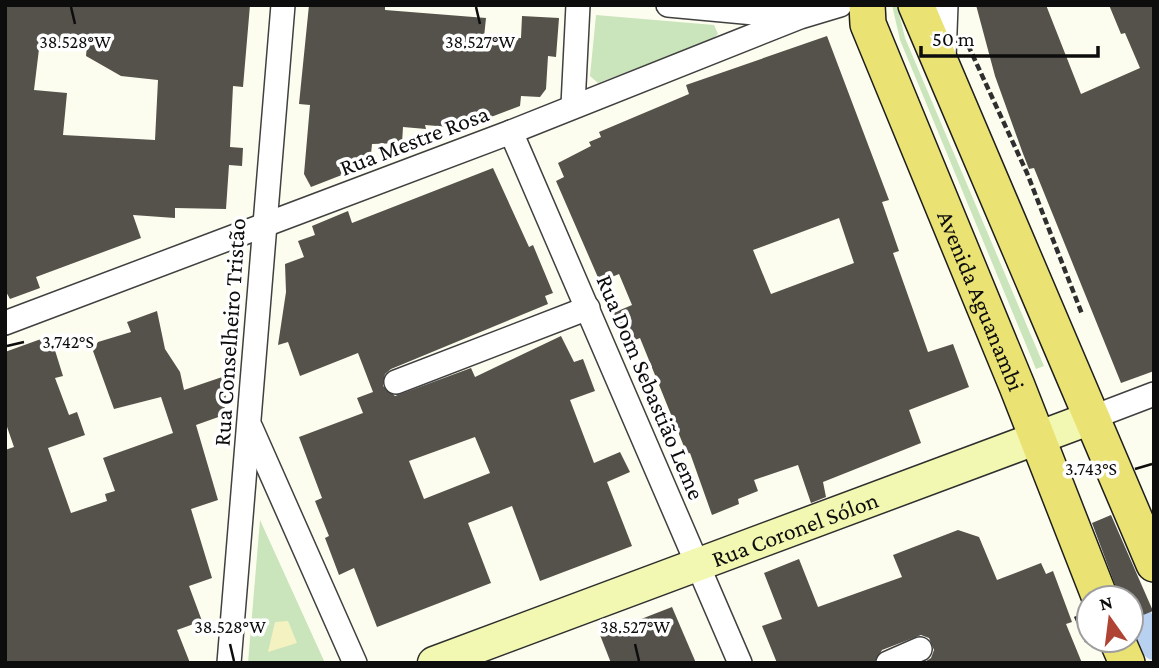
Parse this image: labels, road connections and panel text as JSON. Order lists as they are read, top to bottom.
{
  "streets": {
    "main road": ["Avenida Aguanambi"],
    "street": [
      "Rua Mestre Rosa",
      "Rua Conselheiro Tristão",
      "Rua Dom Sebastião Leme",
      "Rua Coronel Sólon"
    ]
  },
  "crossings": [
    ["Rua Mestre Rosa", "Rua Conselheiro Tristão"],
    ["Rua Mestre Rosa", "Rua Dom Sebastião Leme"],
    ["Avenida Aguanambi", "Rua Coronel Sólon"],
    ["Rua Dom Sebastião Leme", "Rua Coronel Sólon"]
  ],
  "scale_bar": "50 m",
  "north": "top",
  "coordinates": [
    "38.528°W",
    "38.527°W",
    "3.742°S",
    "3.743°S"
  ]
}
